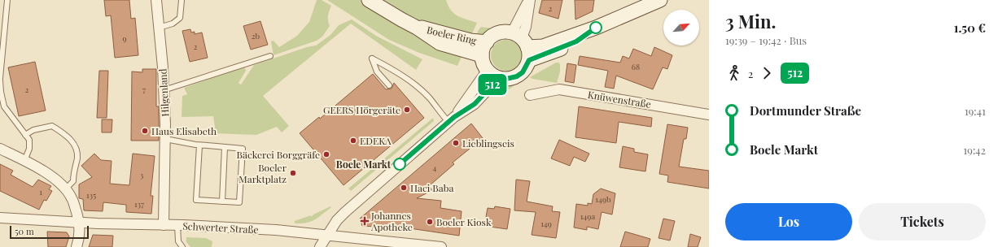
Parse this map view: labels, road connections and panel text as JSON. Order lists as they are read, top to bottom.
{
  "streets": {
    "main road": ["Boeler Ring"],
    "street": ["Hilgenland", "Knüwenstraße", "Schwerter Straße"]
  },
  "crossings": [
    ["Hilgenland", "Schwerter Straße"]
  ],
  "places": {
    "other": [
      "GEERS Hörgeräte",
      "Haus Elisabeth",
      "EDEKA",
      "Lieblingseis",
      "Bäckerei Borggräfe",
      "Boele Markt",
      "Boeler Marktplatz",
      "Haci Baba",
      "Boeler Kiosk"
    ],
    "health": ["Johannes Apotheke"]
  },
  "lines": ["bus line 512"],
  "house_numbers": [
    "2",
    "2b",
    "9",
    "2",
    "68",
    "2",
    "7",
    "4",
    "3",
    "1",
    "135",
    "149b",
    "137",
    "149a",
    "149"
  ],
  "scale_bar": "50 m",
  "north": "top right",
  "page": {
    "on_map": "512",
    "heading": ["3 Min.", "19:39 – 19:42 · Bus", "1.50 €"],
    "legs": ["2", "512"],
    "list": [
      {
        "name": "Dortmunder Straße",
        "value": "19:41"
      },
      {
        "name": "Boele Markt",
        "value": "19:42"
      }
    ],
    "buttons": ["Los", "Tickets"],
    "scale": "50 m"
  }
}
